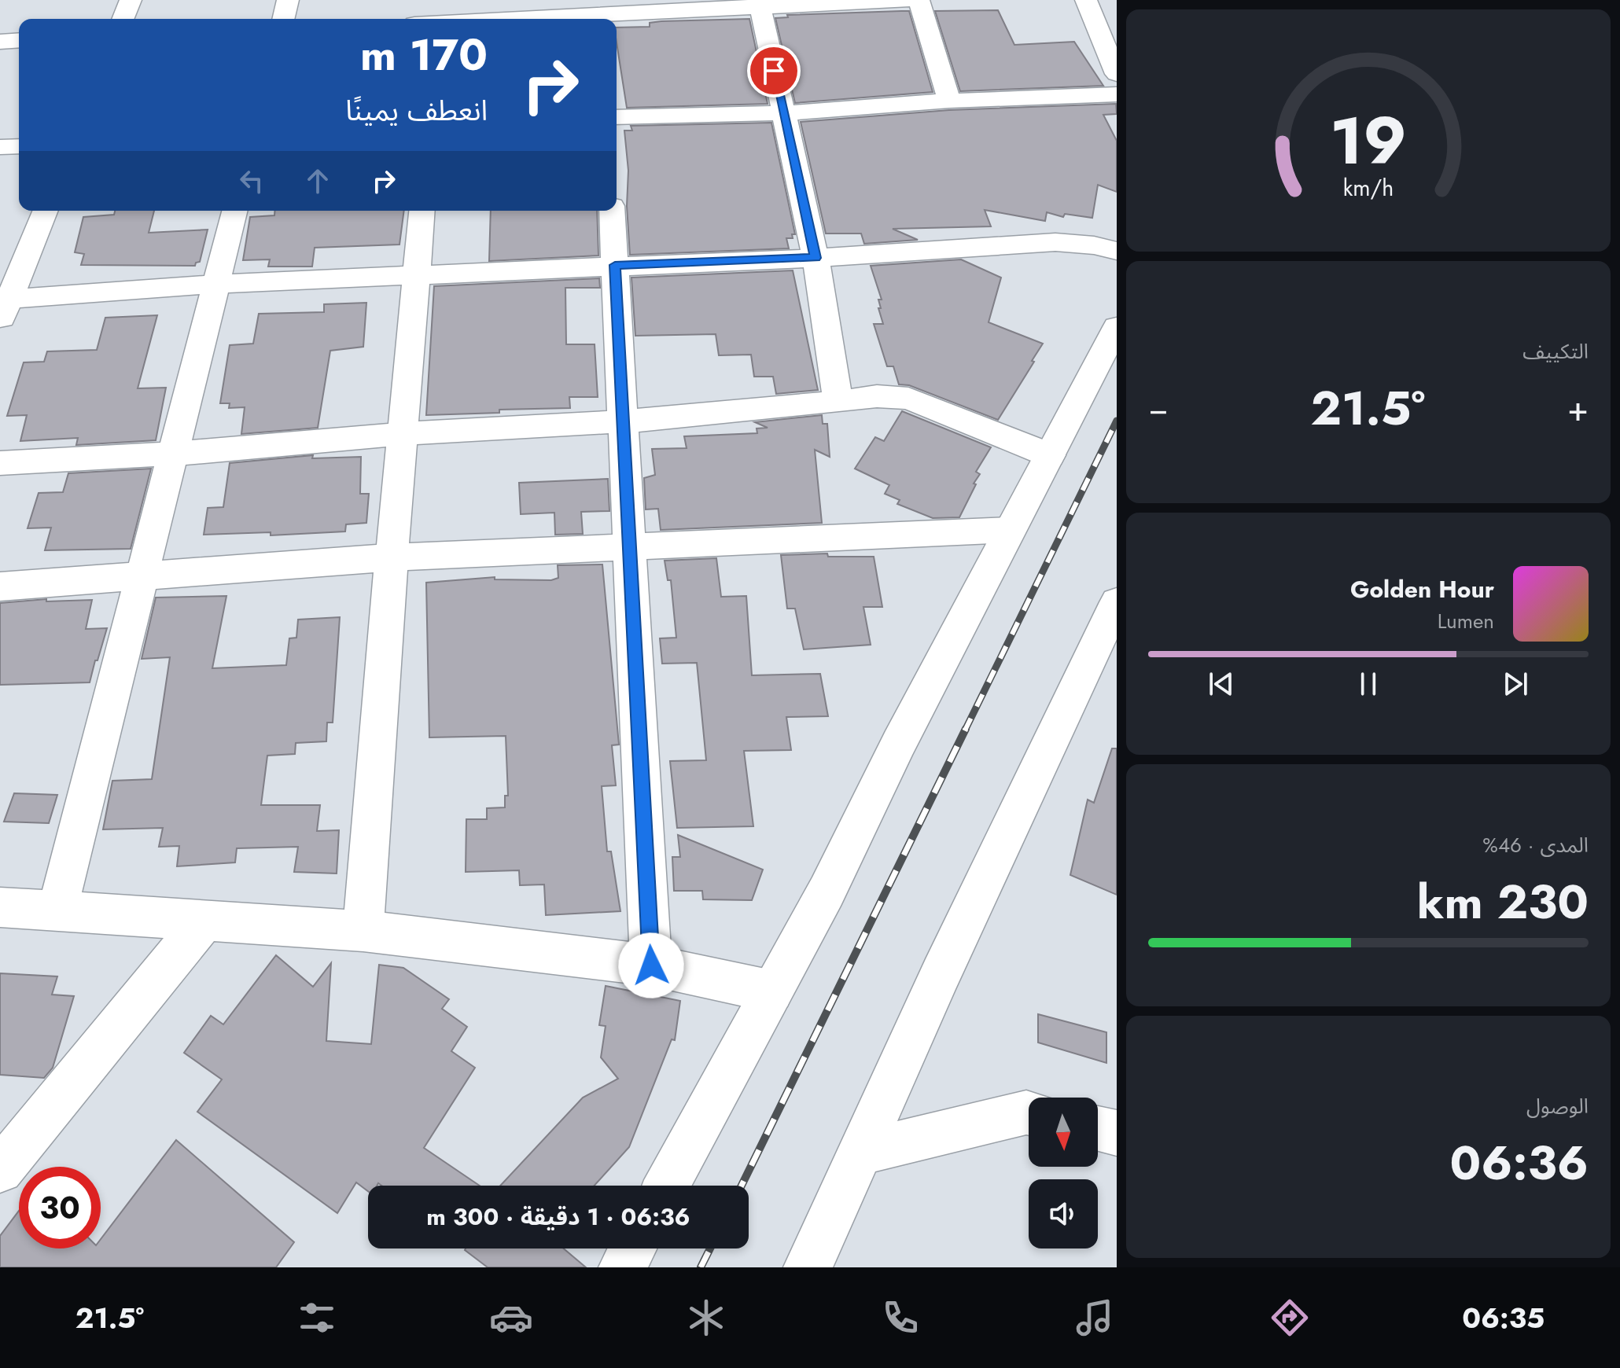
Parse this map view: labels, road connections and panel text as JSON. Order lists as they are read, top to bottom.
{
  "north": "bottom",
  "page": {
    "turn": ["170 m", "انعطف يمينًا"],
    "tile": [
      "التكييف",
      ["المدى · 46%", "230 km"],
      ["الوصول", "06:36"]
    ],
    "heat": ["−", "21.5°", "+"],
    "song": ["Golden Hour", "Lumen"],
    "limit": "30",
    "trip": "06:36 · 1 دقيقة · 300 m",
    "tabs": ["06:35", "21.5°"],
    "gauge": ["19", "km/h"]
  }
}
